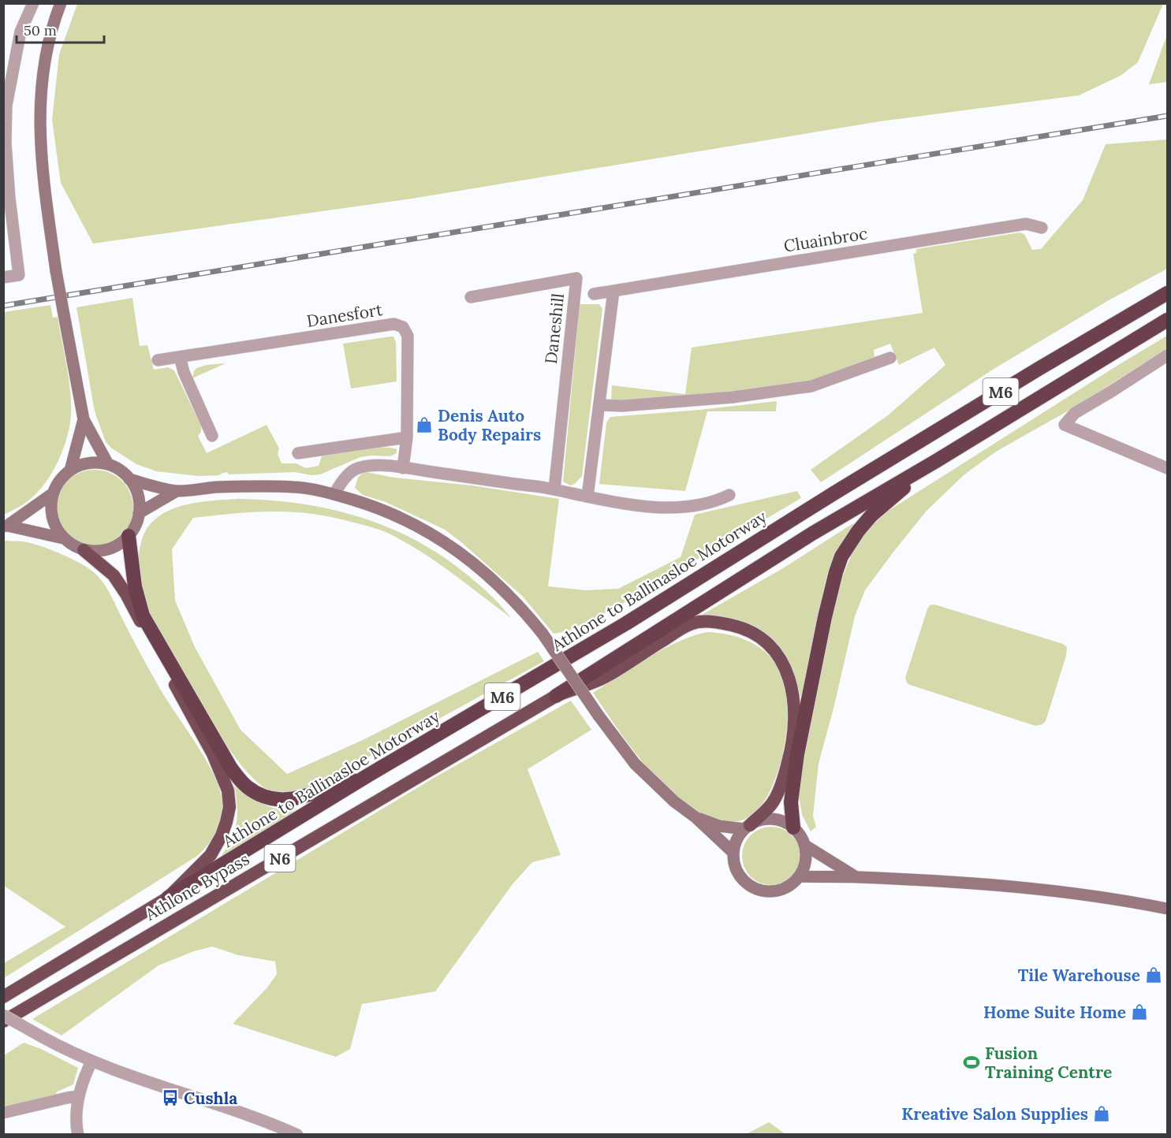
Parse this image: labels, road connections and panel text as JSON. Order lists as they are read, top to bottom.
{
  "streets": {
    "highway": [
      "M6",
      "Athlone to Ballinasloe Motorway",
      "N6",
      "Athlone Bypass"
    ],
    "street": ["Cluainbroc", "Danesfort", "Daneshill"]
  },
  "crossings": [
    ["M6", "Athlone Bypass"],
    ["Athlone to Ballinasloe Motorway", "Athlone Bypass"]
  ],
  "places": {
    "shop": [
      "Denis Auto Body Repairs",
      "Tile Warehouse",
      "Home Suite Home",
      "Kreative Salon Supplies"
    ],
    "sports": ["Fusion Training Centre"],
    "bus stop": ["Cushla"]
  },
  "scale_bar": "50 m"
}
